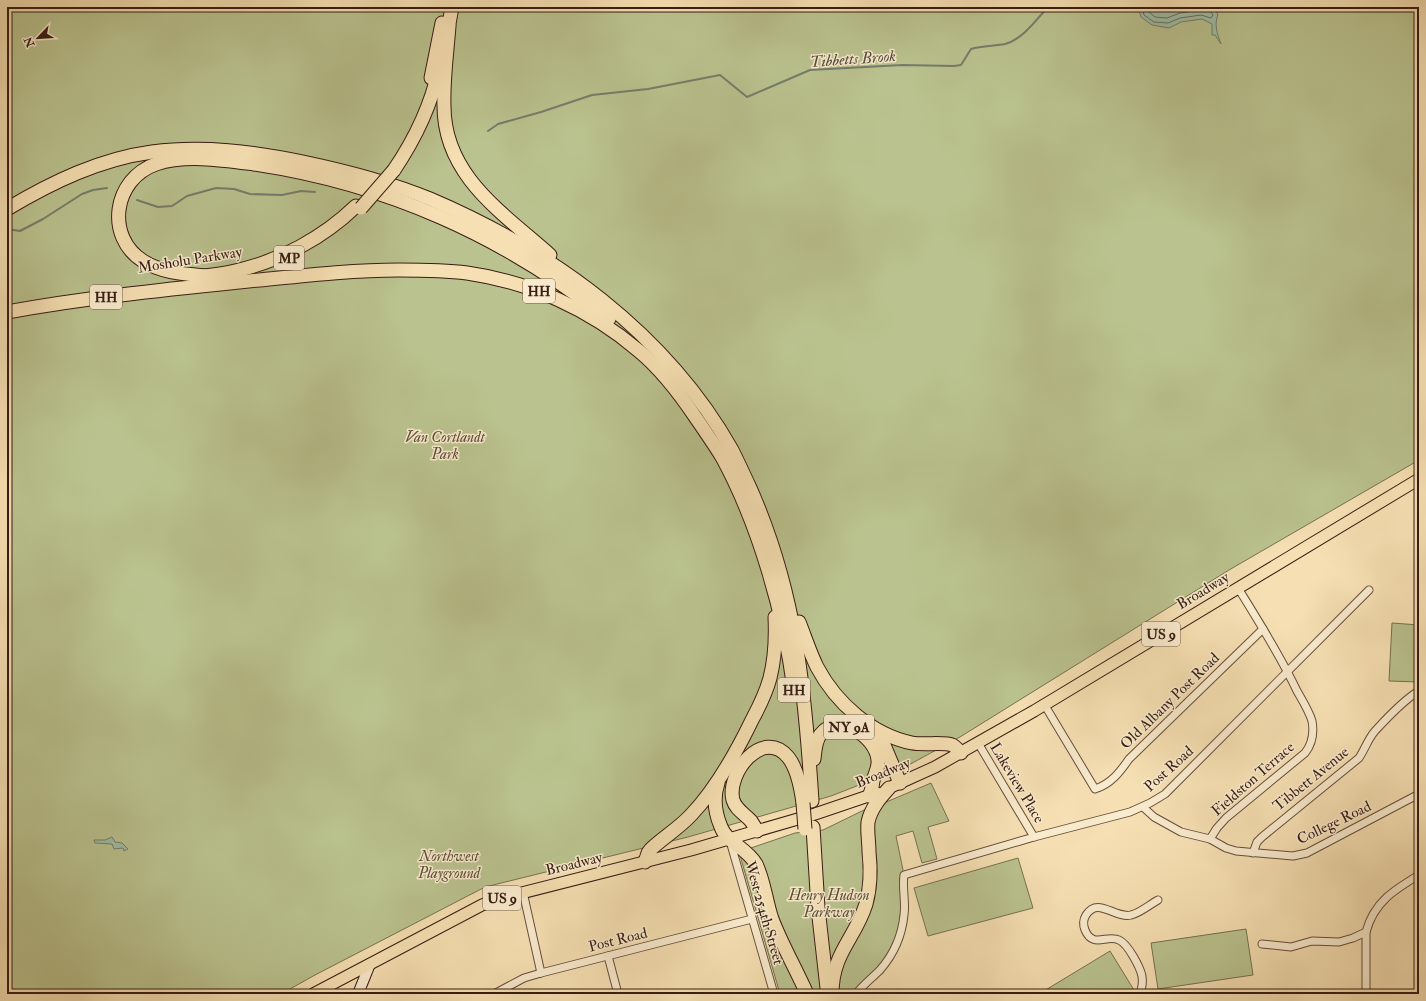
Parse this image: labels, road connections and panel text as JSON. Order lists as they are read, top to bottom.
{
  "streets": {
    "highway": [
      "MP",
      "Mosholu Parkway",
      "HH",
      "NY 9A"
    ],
    "main road": ["Broadway", "US 9"],
    "street": [
      "Old Albany Post Road",
      "Post Road",
      "Fieldston Terrace",
      "Tibbett Avenue",
      "Lakeview Place",
      "College Road",
      "West 254th Street"
    ]
  },
  "crossings": [
    ["Mosholu Parkway", "HH"],
    ["HH", "NY 9A"],
    ["Broadway", "Old Albany Post Road"],
    ["Broadway", "NY 9A"],
    ["Broadway", "Fieldston Terrace"],
    ["Broadway", "Lakeview Place"],
    ["Broadway", "West 254th Street"],
    ["Old Albany Post Road", "Fieldston Terrace"],
    ["Post Road", "Fieldston Terrace"],
    ["Post Road", "Lakeview Place"],
    ["Post Road", "College Road"],
    ["Post Road", "West 254th Street"],
    ["Fieldston Terrace", "College Road"],
    ["Tibbett Avenue", "College Road"]
  ],
  "water": ["Tibbetts Brook"],
  "parks": ["Van Cortlandt Park", "Northwest Playground", "Henry Hudson Parkway"],
  "north": "bottom left"
}
